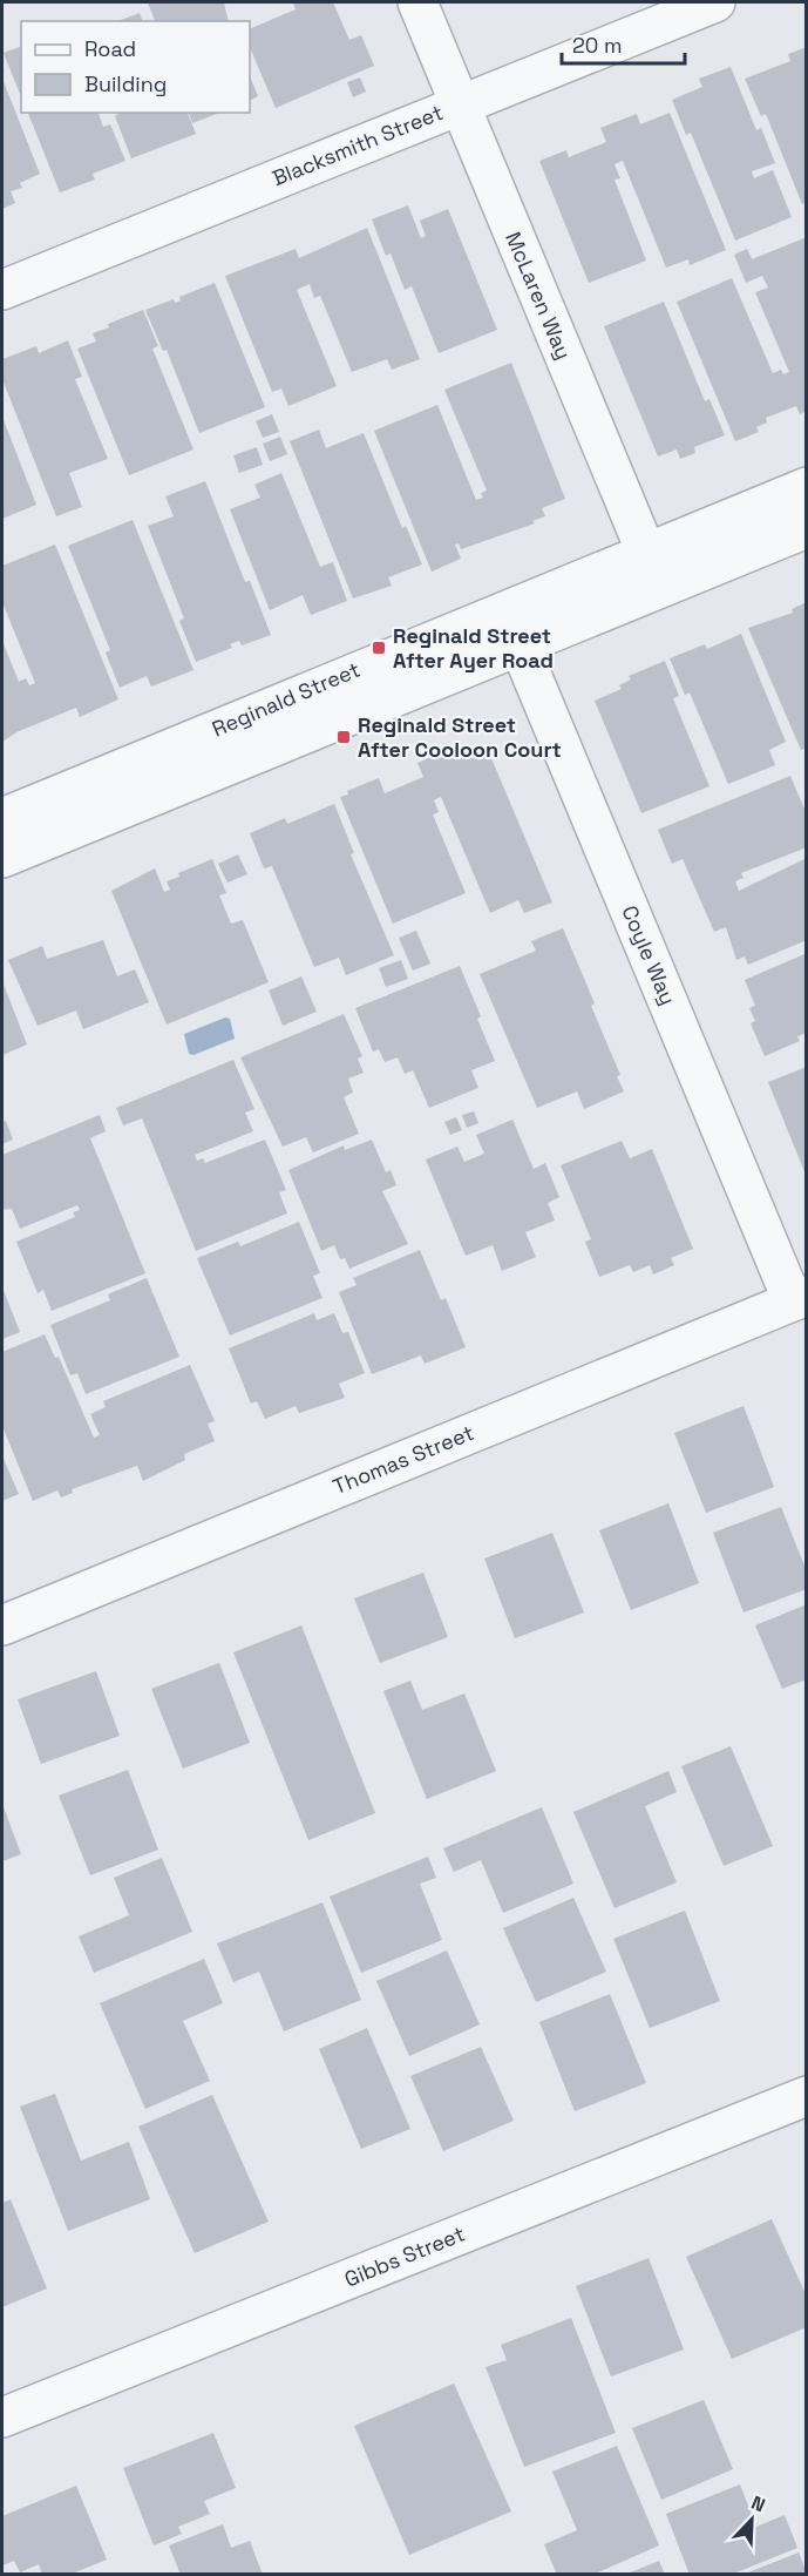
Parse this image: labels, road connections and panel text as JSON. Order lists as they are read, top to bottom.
{
  "streets": {
    "street": [
      "Blacksmith Street",
      "McLaren Way",
      "Reginald Street",
      "Coyle Way",
      "Thomas Street",
      "Gibbs Street"
    ]
  },
  "crossings": [
    ["Blacksmith Street", "McLaren Way"],
    ["McLaren Way", "Reginald Street"],
    ["Reginald Street", "Coyle Way"],
    ["Coyle Way", "Thomas Street"]
  ],
  "places": {
    "transit": ["Reginald Street After Ayer Road", "Reginald Street After Cooloon Court"]
  },
  "legend": ["Road", "Building"],
  "scale_bar": "20 m",
  "north": "top right"
}
